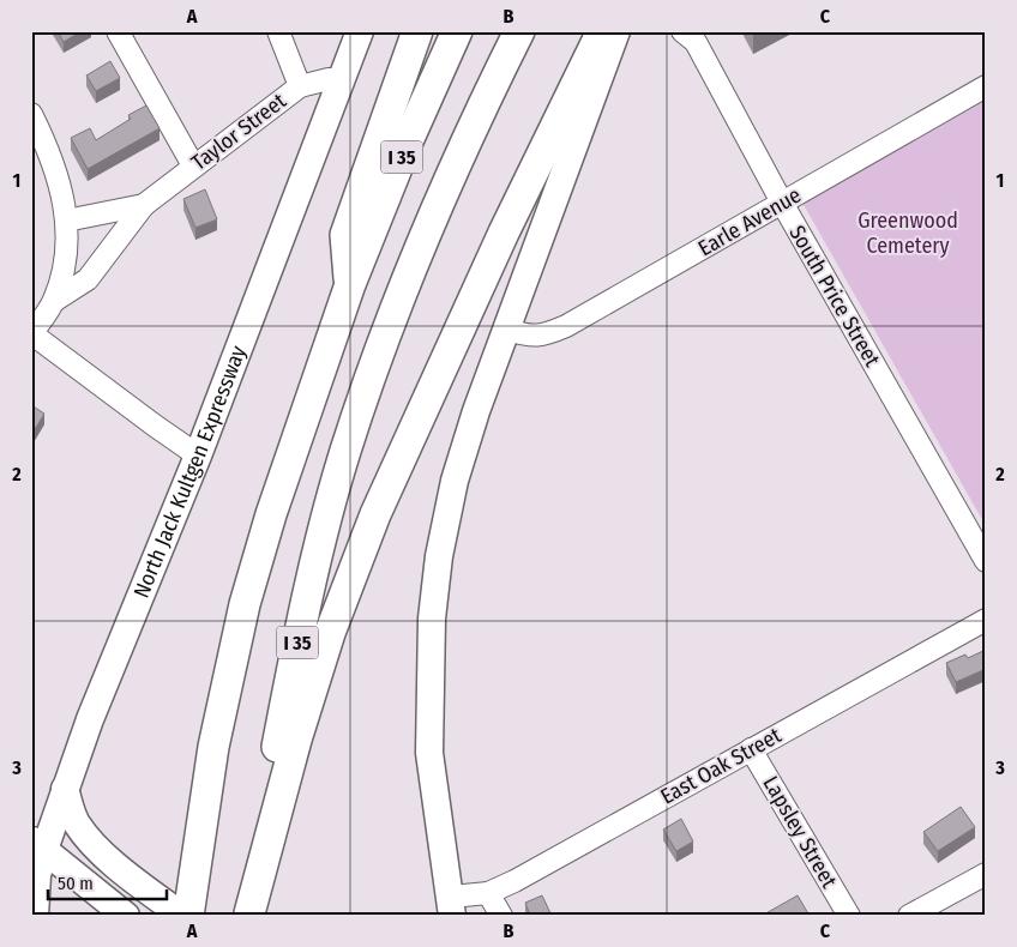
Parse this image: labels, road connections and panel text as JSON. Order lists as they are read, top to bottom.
{
  "streets": {
    "highway": ["I 35"],
    "main road": ["North Jack Kultgen Expressway"],
    "street": [
      "Taylor Street",
      "Earle Avenue",
      "South Price Street",
      "East Oak Street",
      "Lapsley Street"
    ]
  },
  "crossings": [
    ["Taylor Street", "North Jack Kultgen Expressway"],
    ["Earle Avenue", "South Price Street"],
    ["East Oak Street", "Lapsley Street"]
  ],
  "parks": ["Greenwood Cemetery"],
  "scale_bar": "50 m",
  "grid": {
    "columns": ["A", "B", "C"],
    "rows": ["1", "2", "3"]
  }
}
